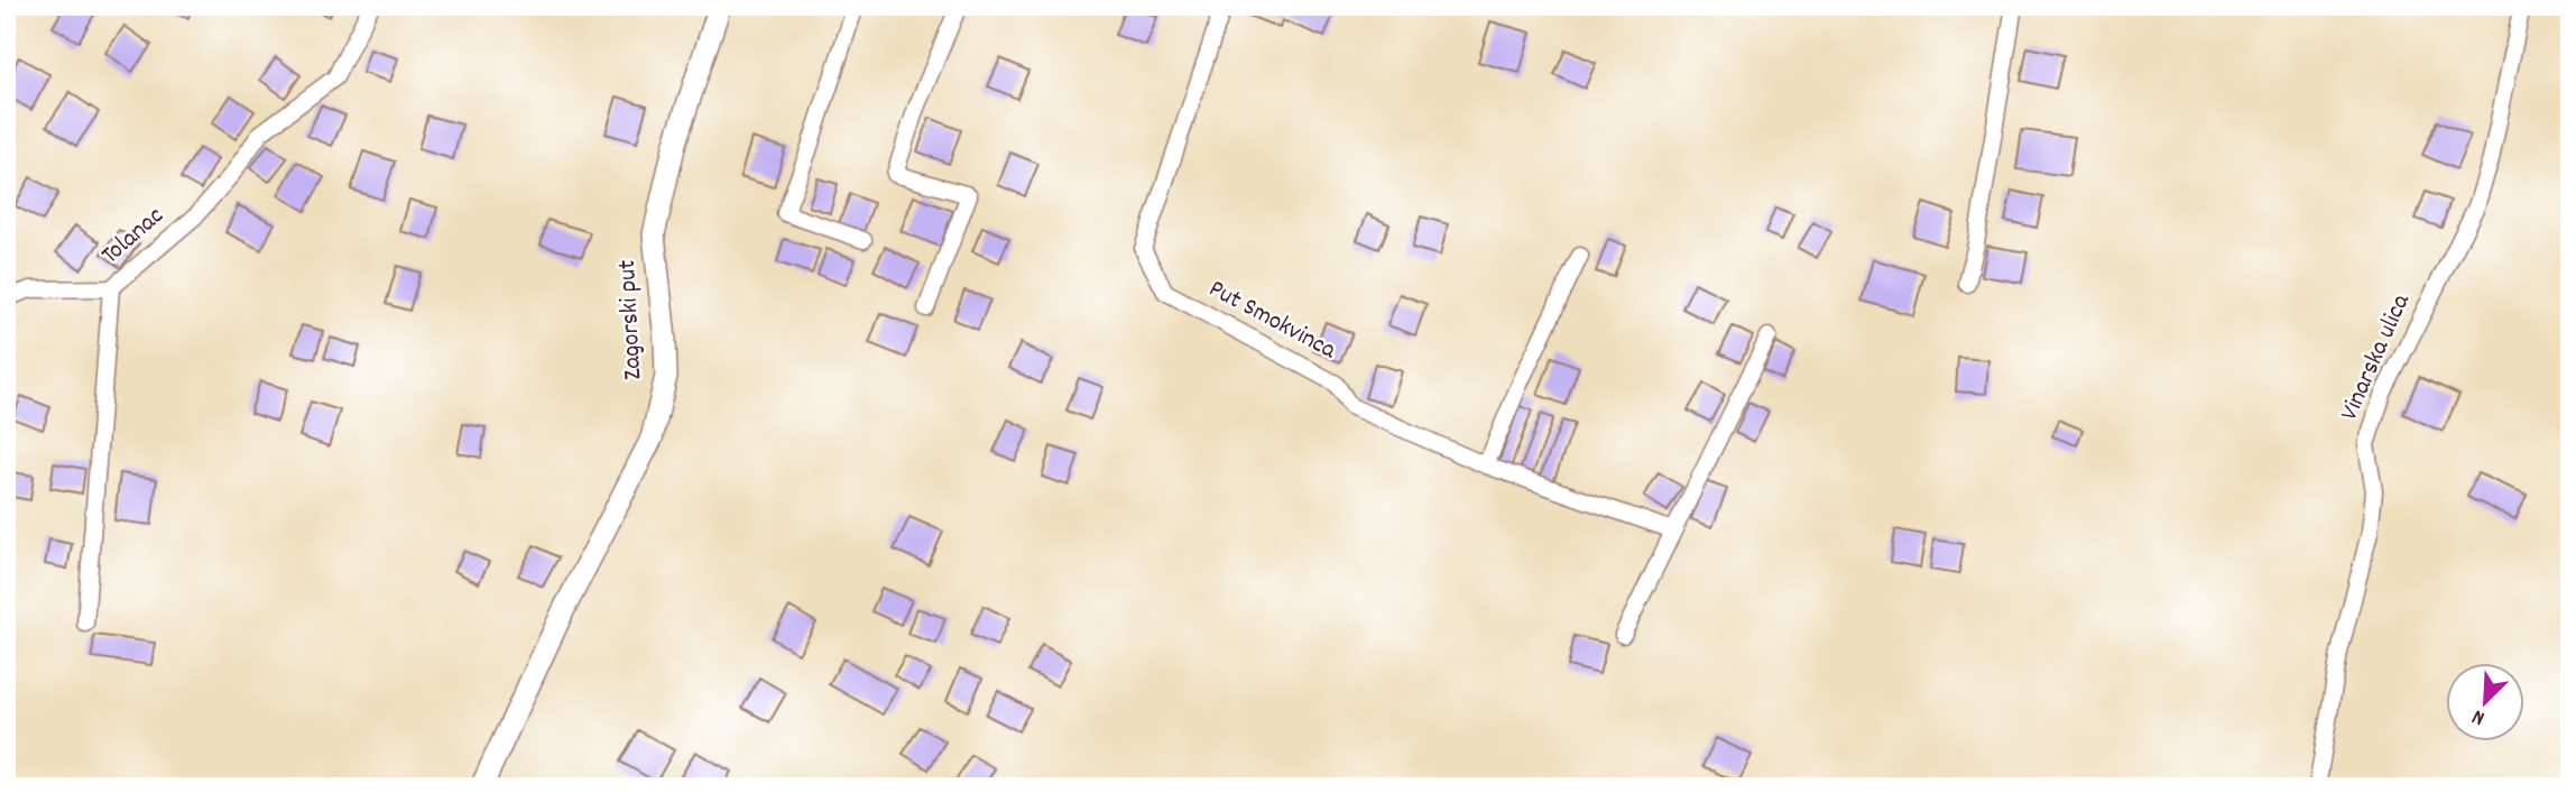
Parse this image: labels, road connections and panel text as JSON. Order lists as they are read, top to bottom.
{
  "streets": {
    "main road": ["Zagorski put"],
    "street": ["Tolanac", "Put Smokvinca", "Vinarska ulica"]
  },
  "north": "bottom left"
}
